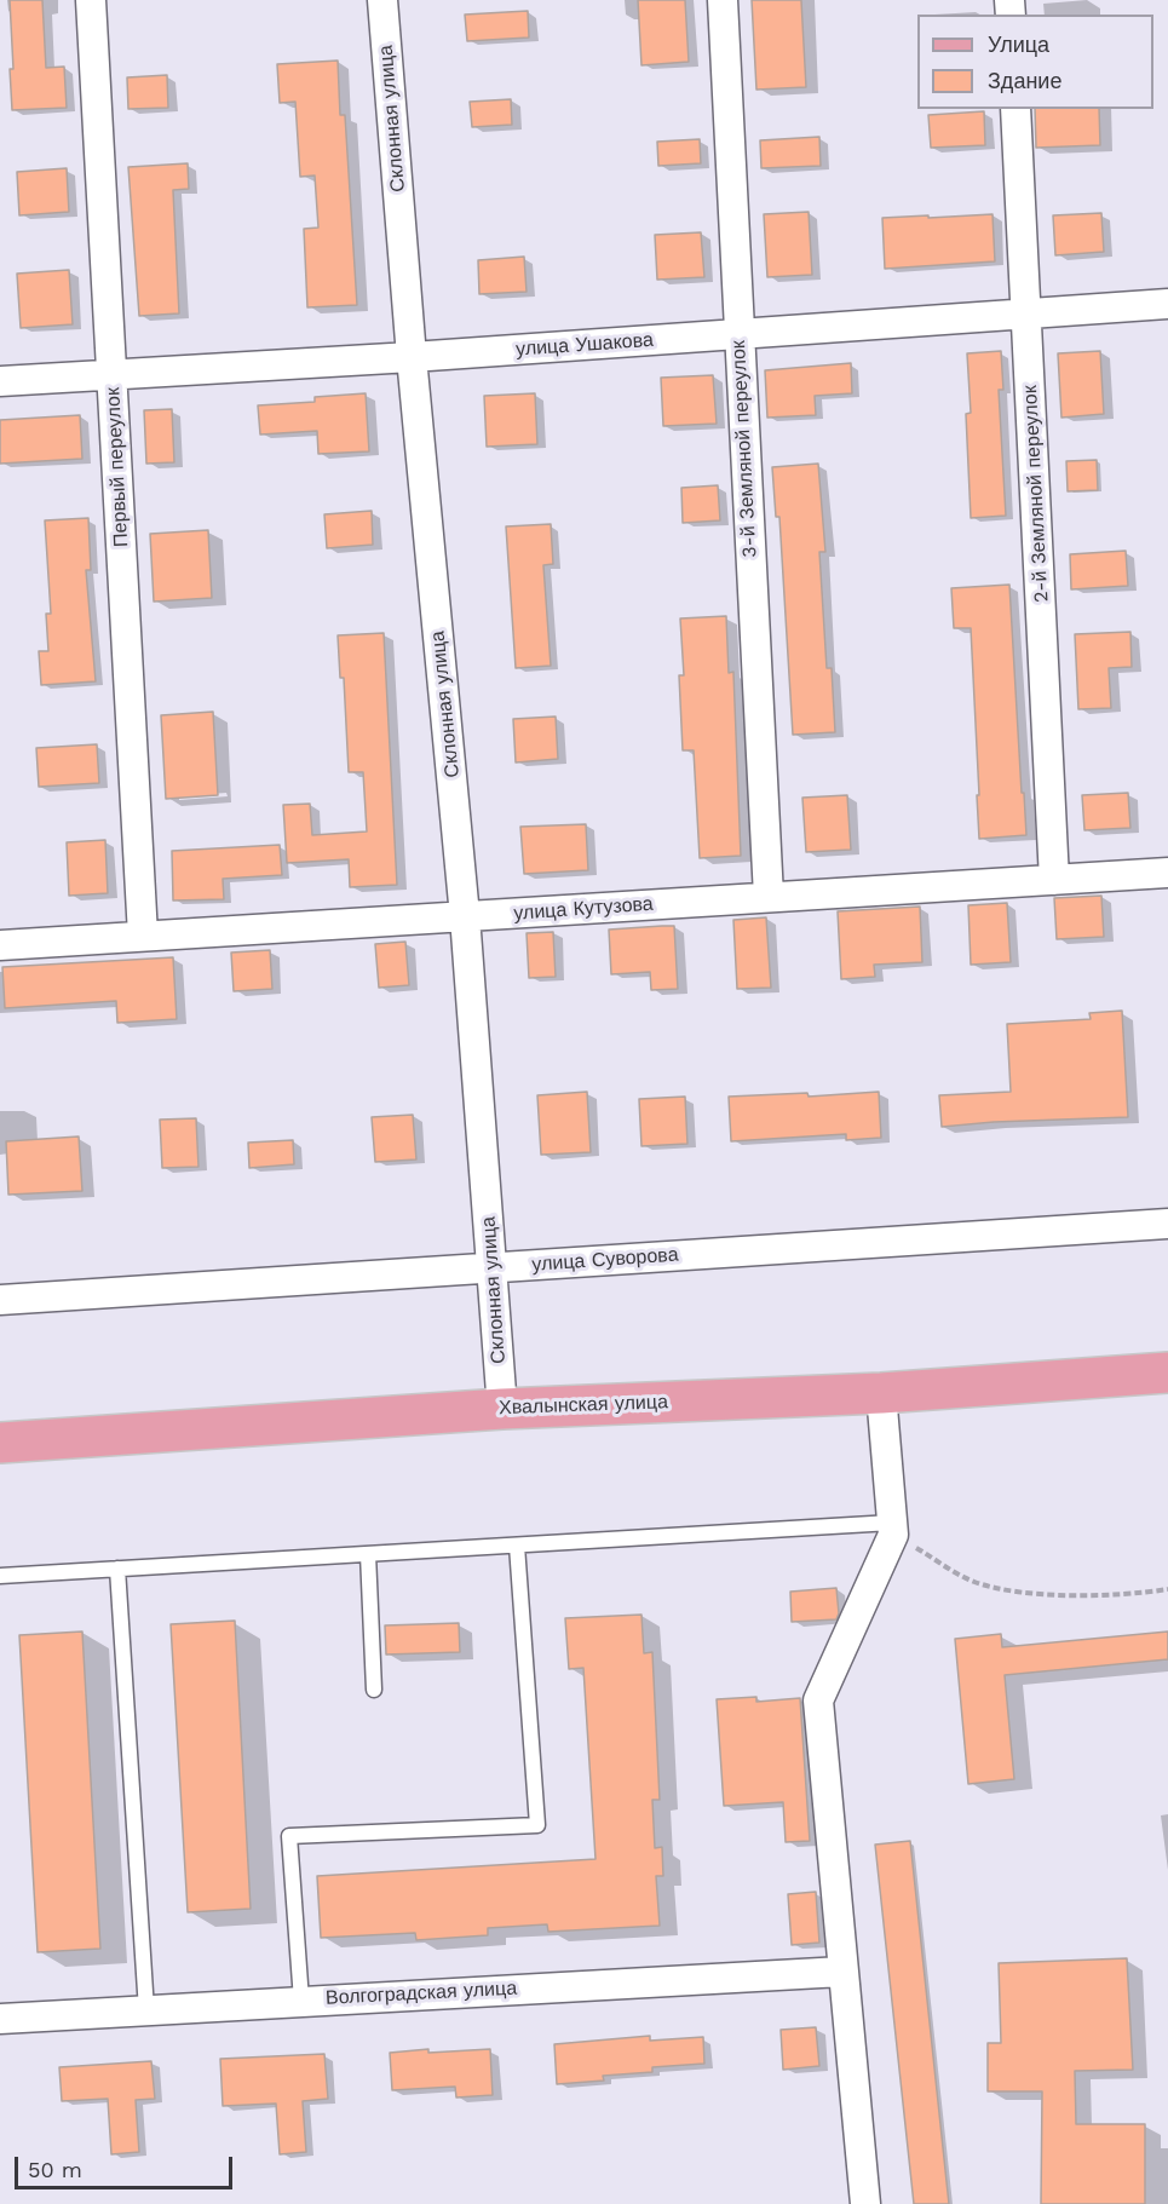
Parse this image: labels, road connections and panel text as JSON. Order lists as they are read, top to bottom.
{
  "streets": {
    "main road": ["Хвалынская улица"],
    "street": [
      "Склонная улица",
      "улица Ушакова",
      "3-й Земляной переулок",
      "Первый переулок",
      "2-й Земляной переулок",
      "улица Кутузова",
      "улица Суворова",
      "Волгоградская улица"
    ]
  },
  "crossings": [
    ["Склонная улица", "улица Ушакова"],
    ["Склонная улица", "улица Кутузова"],
    ["Склонная улица", "улица Суворова"],
    ["Склонная улица", "Хвалынская улица"],
    ["улица Ушакова", "3-й Земляной переулок"],
    ["улица Ушакова", "Первый переулок"],
    ["улица Ушакова", "2-й Земляной переулок"],
    ["3-й Земляной переулок", "улица Кутузова"],
    ["Первый переулок", "улица Кутузова"],
    ["2-й Земляной переулок", "улица Кутузова"]
  ],
  "legend": ["Улица", "Здание"],
  "scale_bar": "50 m"
}
